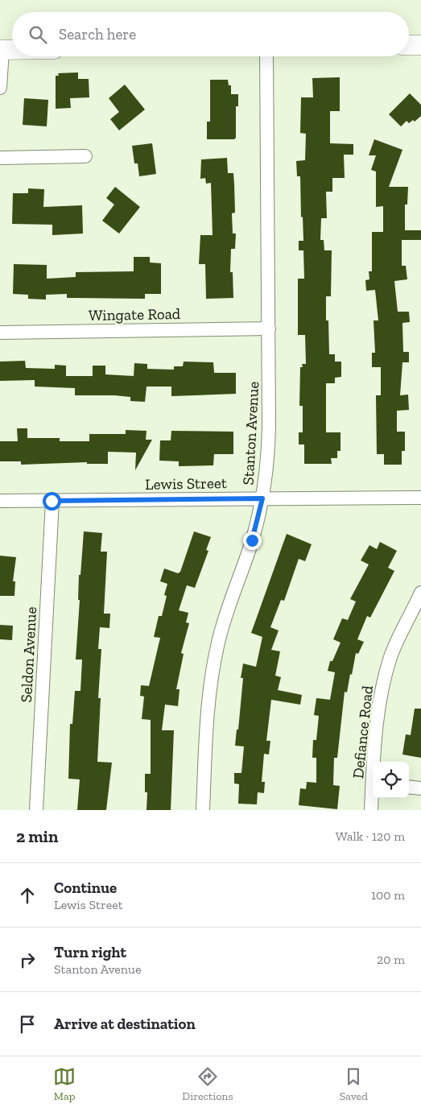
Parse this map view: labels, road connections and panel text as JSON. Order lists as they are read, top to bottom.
{
  "streets": {
    "street": [
      "Wingate Road",
      "Stanton Avenue",
      "Lewis Street",
      "Seldon Avenue",
      "Defiance Road"
    ]
  },
  "crossings": [
    ["Wingate Road", "Stanton Avenue"],
    ["Stanton Avenue", "Lewis Street"],
    ["Lewis Street", "Seldon Avenue"]
  ],
  "page": {
    "search": "Search here",
    "heading": ["2 min", "Walk · 120 m"],
    "list": [
      ["Continue", "Lewis Street", "100 m"],
      ["Turn right", "Stanton Avenue", "20 m"],
      "Arrive at destination"
    ],
    "nav": ["Map", "Directions", "Saved"]
  }
}
